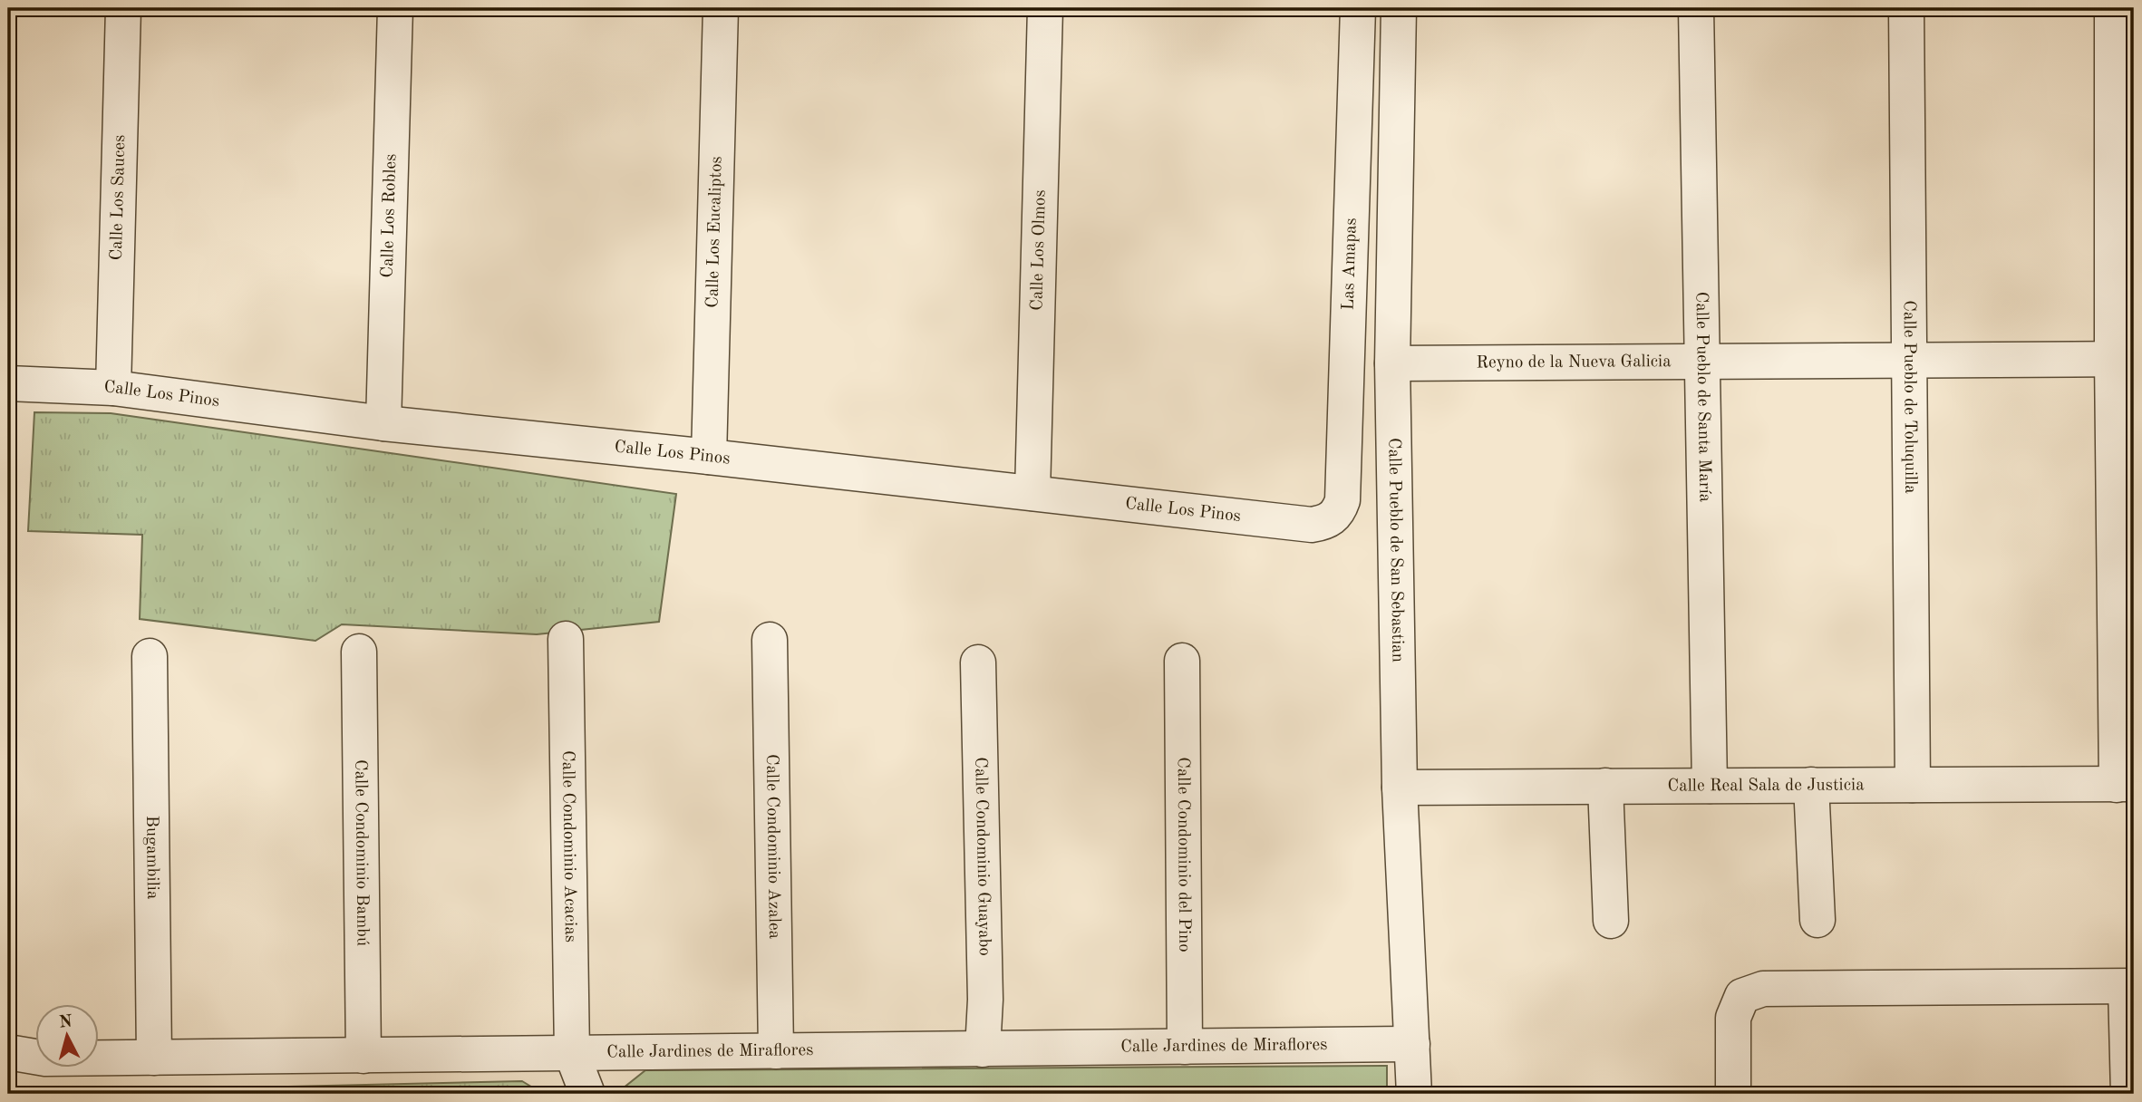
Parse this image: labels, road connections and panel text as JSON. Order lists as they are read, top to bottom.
{
  "streets": {
    "street": [
      "Calle Los Sauces",
      "Calle Los Robles",
      "Calle Los Eucaliptos",
      "Calle Los Olmos",
      "Las Amapas",
      "Reyno de la Nueva Galicia",
      "Calle Los Pinos",
      "Calle Pueblo de Toluquilla",
      "Calle Pueblo de Santa María",
      "Calle Pueblo de San Sebastian",
      "Calle Real Sala de Justicia",
      "Calle Condominio Azalea",
      "Calle Condominio Acacias",
      "Calle Condominio Bambú",
      "Calle Condominio del Pino",
      "Calle Condominio Guayabo",
      "Bugambilia",
      "Calle Jardines de Miraflores"
    ]
  },
  "crossings": [
    ["Calle Los Sauces", "Calle Los Pinos"],
    ["Calle Los Robles", "Calle Los Pinos"],
    ["Calle Los Eucaliptos", "Calle Los Pinos"],
    ["Calle Los Olmos", "Calle Los Pinos"],
    ["Las Amapas", "Calle Los Pinos"],
    ["Reyno de la Nueva Galicia", "Calle Pueblo de Toluquilla"],
    ["Reyno de la Nueva Galicia", "Calle Pueblo de Santa María"],
    ["Reyno de la Nueva Galicia", "Calle Pueblo de San Sebastian"],
    ["Calle Pueblo de Toluquilla", "Calle Real Sala de Justicia"],
    ["Calle Pueblo de Santa María", "Calle Real Sala de Justicia"],
    ["Calle Pueblo de San Sebastian", "Calle Real Sala de Justicia"],
    ["Calle Pueblo de San Sebastian", "Calle Jardines de Miraflores"],
    ["Calle Condominio Azalea", "Calle Jardines de Miraflores"],
    ["Calle Condominio Acacias", "Calle Jardines de Miraflores"],
    ["Calle Condominio Bambú", "Calle Jardines de Miraflores"],
    ["Calle Condominio del Pino", "Calle Jardines de Miraflores"],
    ["Calle Condominio Guayabo", "Calle Jardines de Miraflores"],
    ["Bugambilia", "Calle Jardines de Miraflores"]
  ],
  "north": "top"
}
